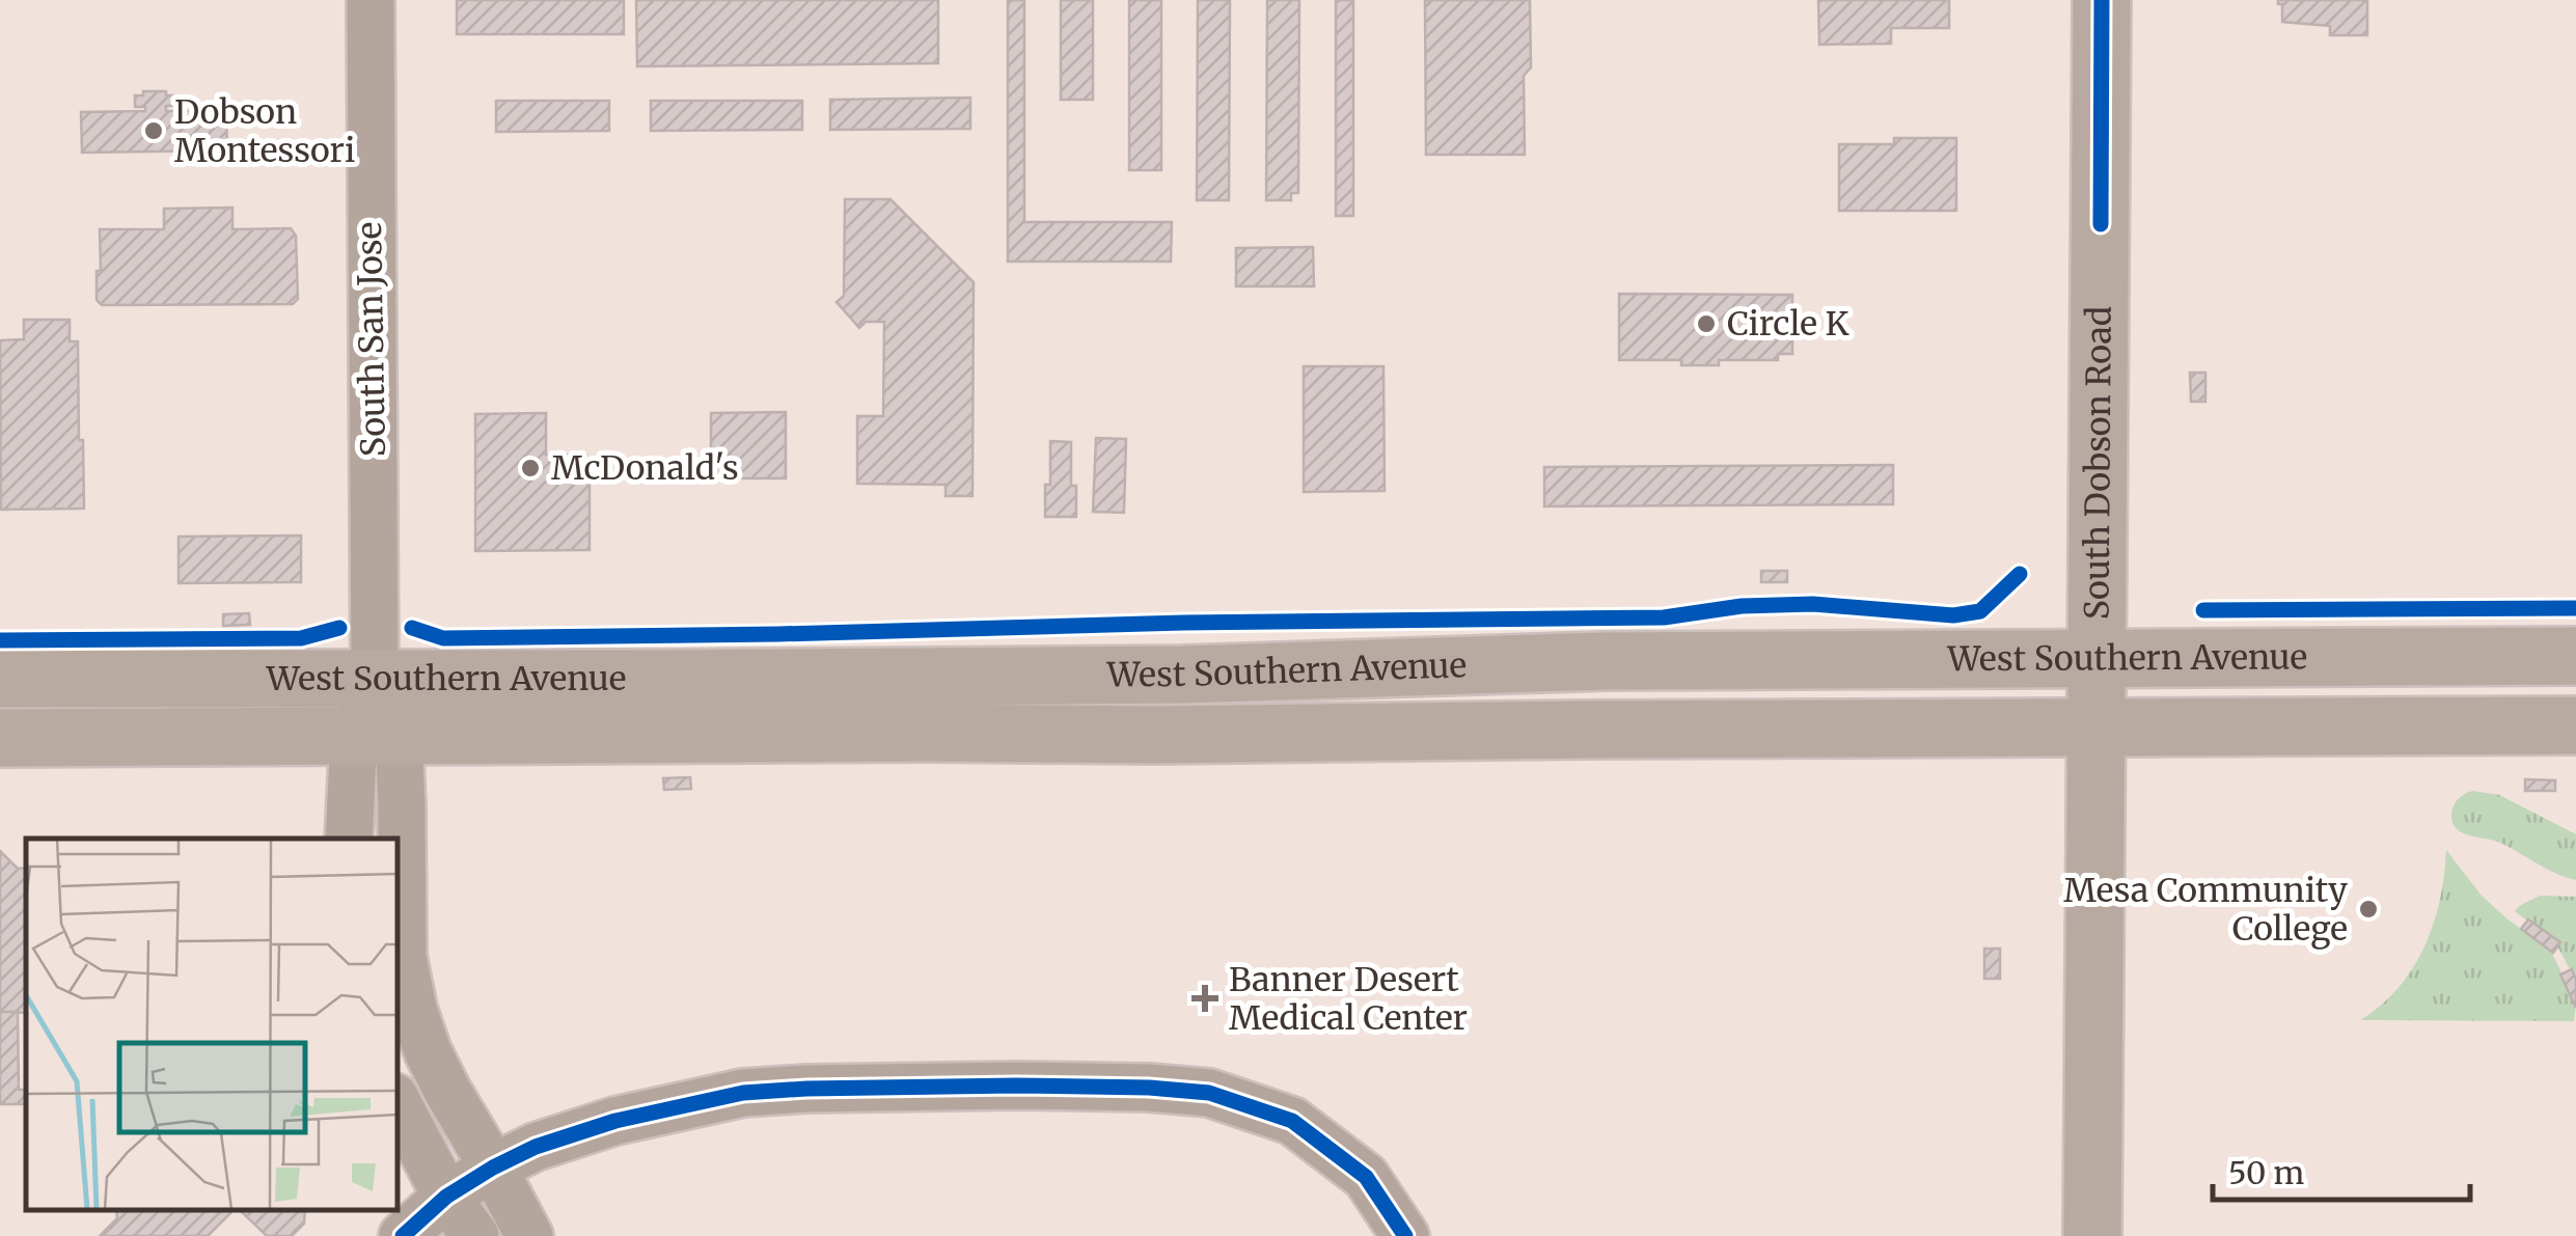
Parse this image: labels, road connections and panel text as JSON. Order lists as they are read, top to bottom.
{
  "streets": {
    "main road": ["South Dobson Road", "West Southern Avenue"],
    "street": ["South San Jose"]
  },
  "crossings": [
    ["South San Jose", "West Southern Avenue"],
    ["South Dobson Road", "West Southern Avenue"]
  ],
  "places": {
    "other": [
      "Dobson Montessori",
      "Circle K",
      "McDonald's",
      "Mesa Community College"
    ],
    "health": ["Banner Desert Medical Center"]
  },
  "scale_bar": "50 m"
}
